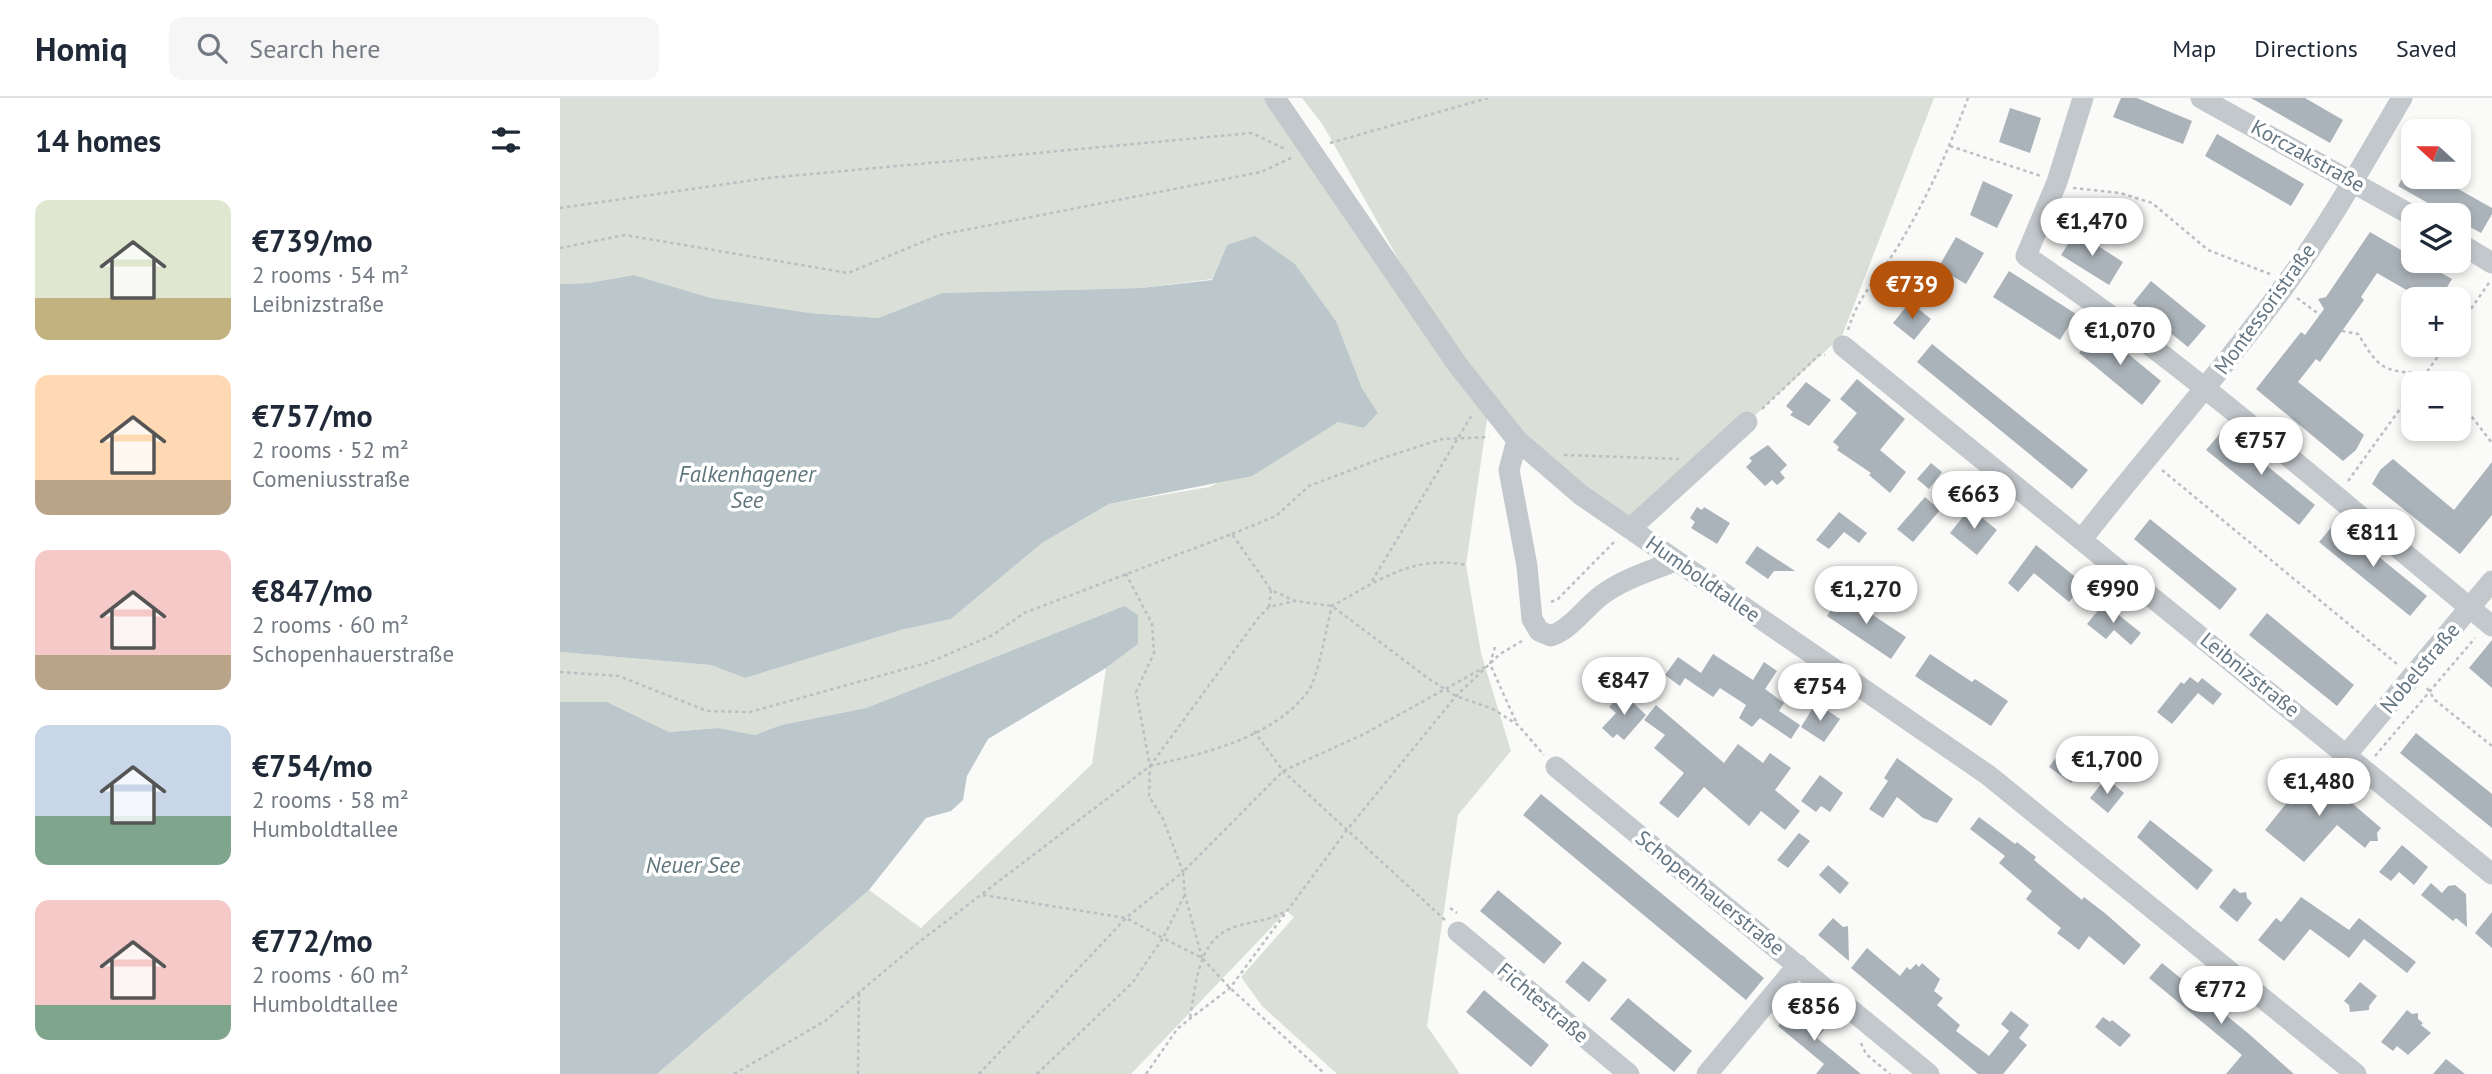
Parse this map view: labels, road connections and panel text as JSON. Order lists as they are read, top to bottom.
{
  "streets": {
    "street": [
      "Korczakstraße",
      "Montessoristraße",
      "Humboldtallee",
      "Nobelstraße",
      "Leibnizstraße",
      "Schopenhauerstraße",
      "Fichtestraße"
    ]
  },
  "crossings": [
    ["Korczakstraße", "Montessoristraße"],
    ["Montessoristraße", "Leibnizstraße"],
    ["Nobelstraße", "Leibnizstraße"]
  ],
  "water": ["Falkenhagener See", "Neuer See"],
  "north": "left",
  "page": {
    "header": "Homiq",
    "search": "Search here",
    "nav": ["Map", "Directions", "Saved"],
    "heading": "14 homes",
    "map_buttons": ["+", "−"],
    "list": [
      {
        "name": "€739/mo",
        "note": "2 rooms · 54 m² · Leibnizstraße"
      },
      {
        "name": "€757/mo",
        "note": "2 rooms · 52 m² · Comeniusstraße"
      },
      {
        "name": "€847/mo",
        "note": "2 rooms · 60 m² · Schopenhauerstraße"
      },
      {
        "name": "€754/mo",
        "note": "2 rooms · 58 m² · Humboldtallee"
      },
      {
        "name": "€772/mo",
        "note": "2 rooms · 60 m² · Humboldtallee"
      }
    ],
    "price": [
      "€1,470",
      "€739",
      "€1,070",
      "€757",
      "€663",
      "€811",
      "€990",
      "€1,270",
      "€847",
      "€754",
      "€1,700",
      "€1,480",
      "€772",
      "€856"
    ]
  }
}
